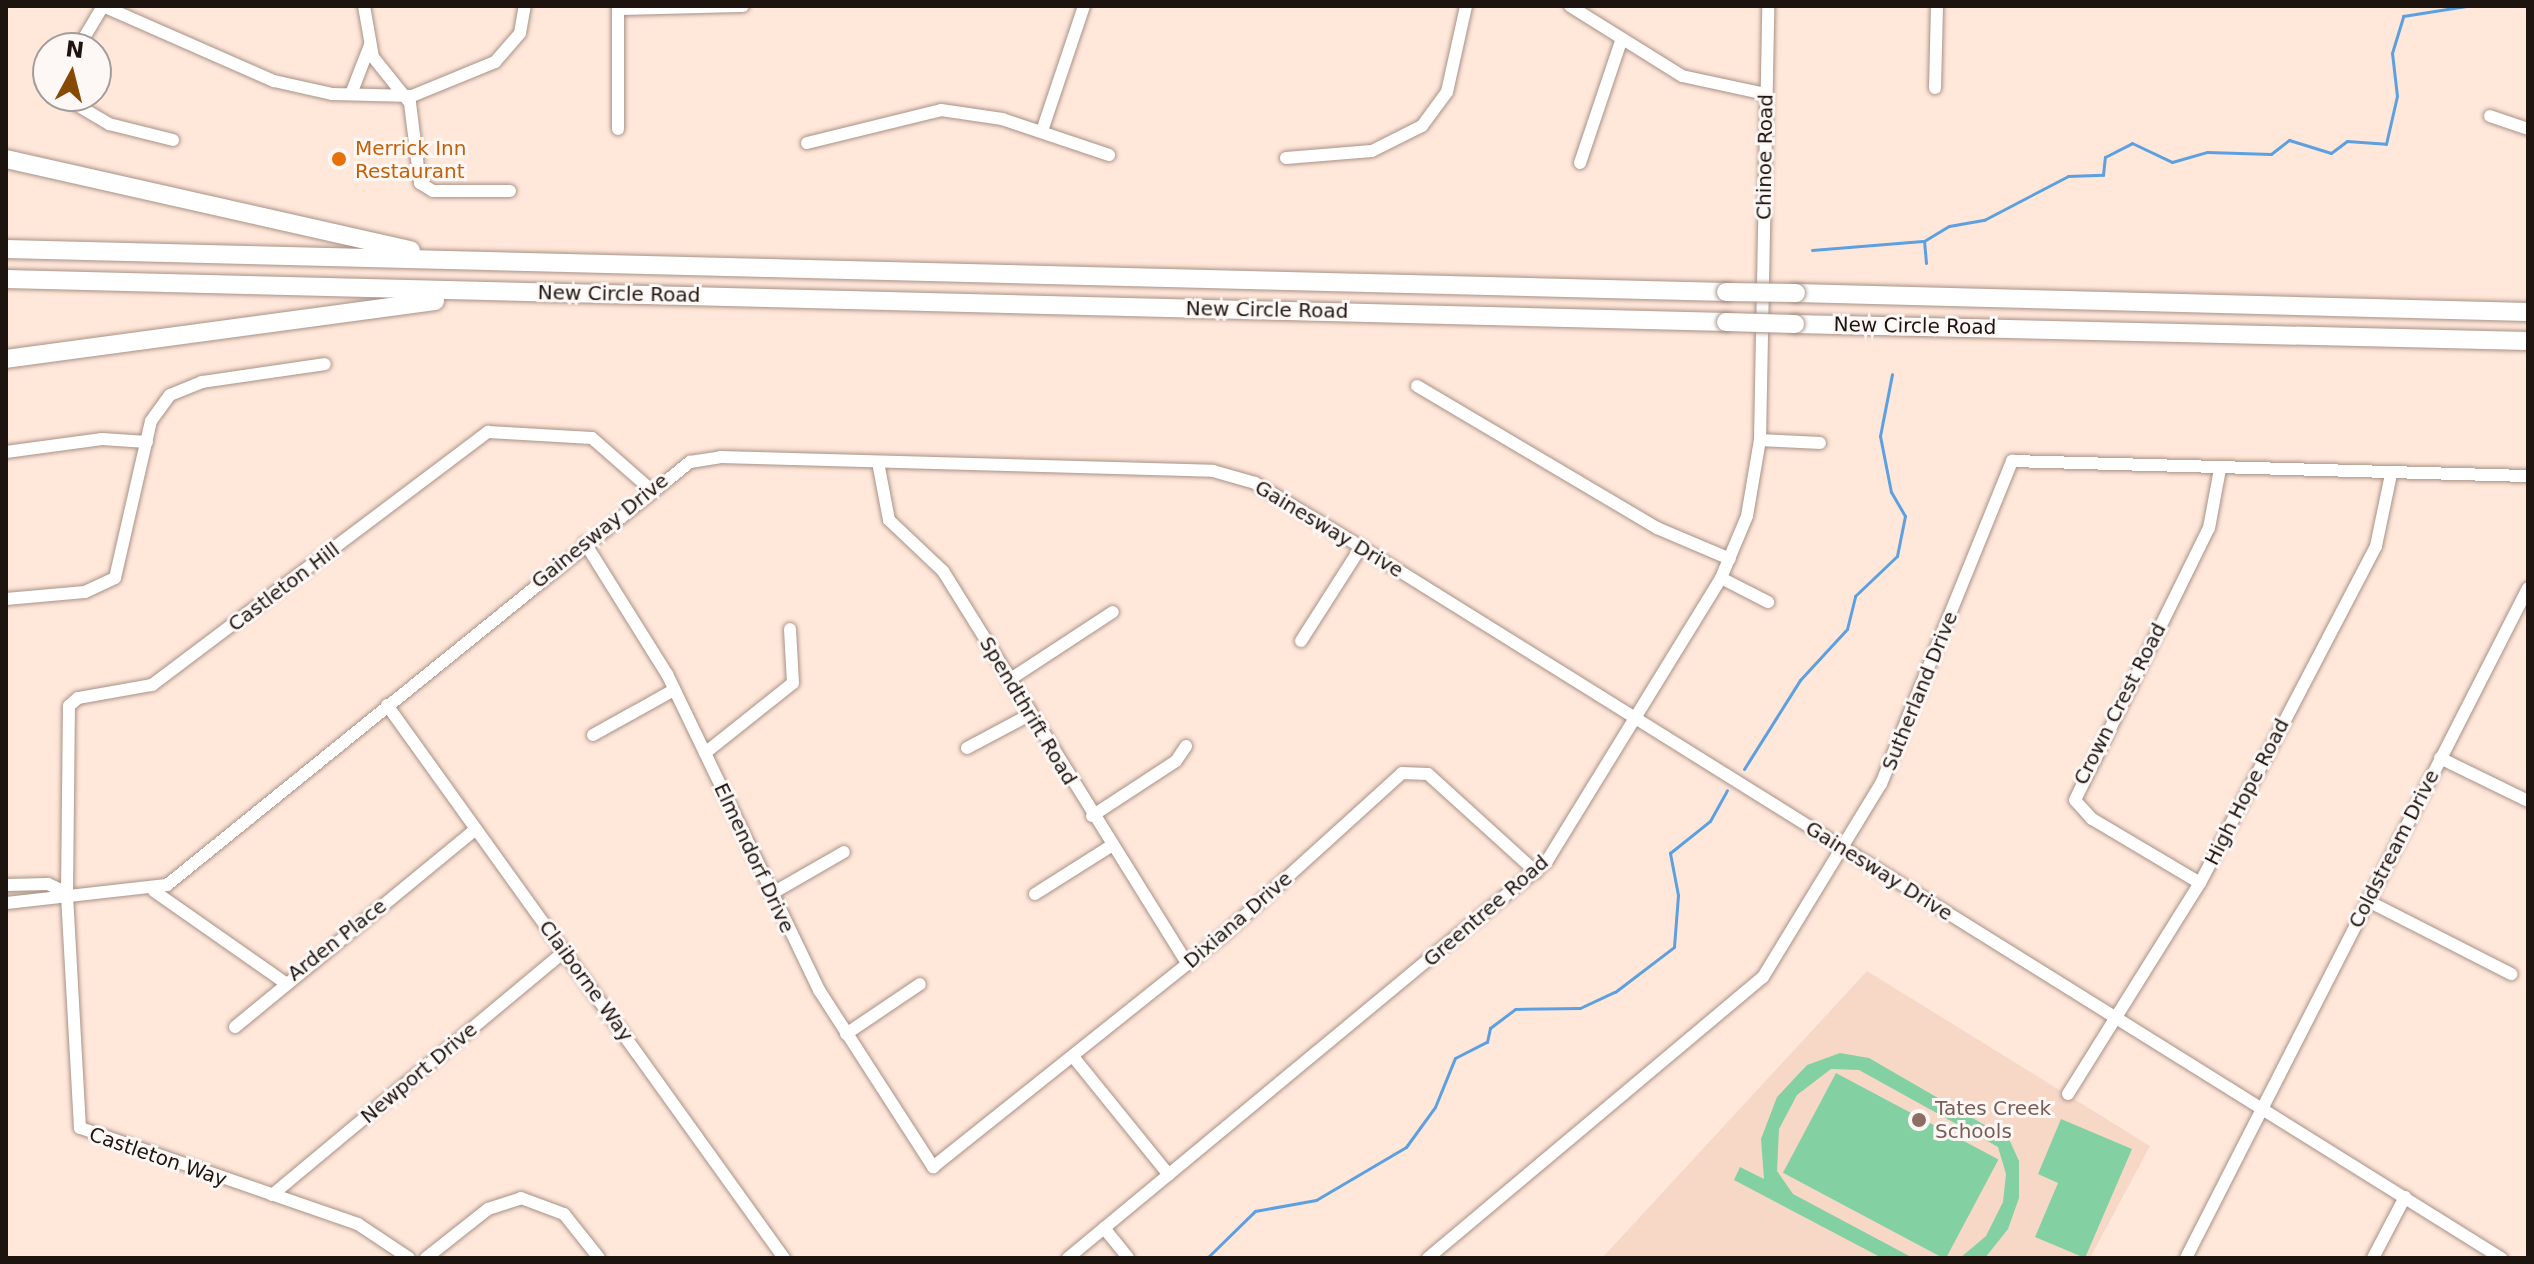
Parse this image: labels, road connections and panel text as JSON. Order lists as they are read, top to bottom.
{
  "streets": {
    "highway": ["New Circle Road"],
    "street": [
      "Chinoe Road",
      "Gainesway Drive",
      "Castleton Hill",
      "Sutherland Drive",
      "Crown Crest Road",
      "Spendthrift Road",
      "High Hope Road",
      "Coldstream Drive",
      "Elmendorf Drive",
      "Greentree Road",
      "Dixiana Drive",
      "Arden Place",
      "Claiborne Way",
      "Newport Drive",
      "Castleton Way"
    ]
  },
  "crossings": [
    ["Chinoe Road", "Greentree Road"],
    ["Gainesway Drive", "Castleton Hill"],
    ["Gainesway Drive", "Sutherland Drive"],
    ["Gainesway Drive", "Spendthrift Road"],
    ["Gainesway Drive", "High Hope Road"],
    ["Gainesway Drive", "Coldstream Drive"],
    ["Gainesway Drive", "Elmendorf Drive"],
    ["Gainesway Drive", "Greentree Road"],
    ["Gainesway Drive", "Arden Place"],
    ["Gainesway Drive", "Claiborne Way"],
    ["Castleton Hill", "Castleton Way"],
    ["Sutherland Drive", "Crown Crest Road"],
    ["Sutherland Drive", "High Hope Road"],
    ["Crown Crest Road", "High Hope Road"],
    ["Spendthrift Road", "Dixiana Drive"],
    ["Elmendorf Drive", "Dixiana Drive"],
    ["Greentree Road", "Dixiana Drive"],
    ["Arden Place", "Claiborne Way"],
    ["Claiborne Way", "Newport Drive"],
    ["Newport Drive", "Castleton Way"]
  ],
  "places": ["Merrick Inn Restaurant", "Tates Creek Schools"],
  "north": "top"
}
